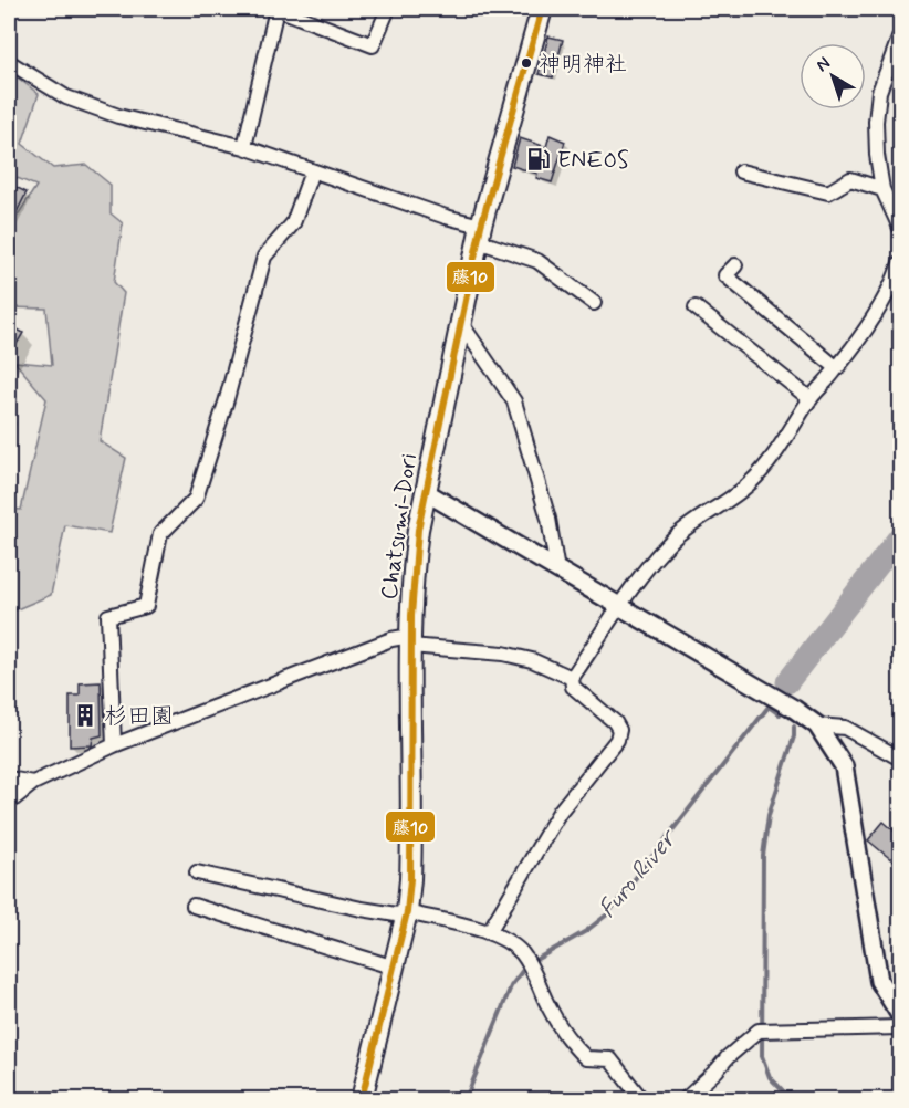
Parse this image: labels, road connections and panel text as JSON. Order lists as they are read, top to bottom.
{
  "streets": {
    "main road": ["Chatsumi-Dori"]
  },
  "water": ["Furo River"],
  "places": {
    "other": ["神明神社"],
    "fuel station": ["ENEOS"],
    "building": ["杉田園"]
  },
  "lines": ["transit line 藤10"],
  "north": "top left"
}
